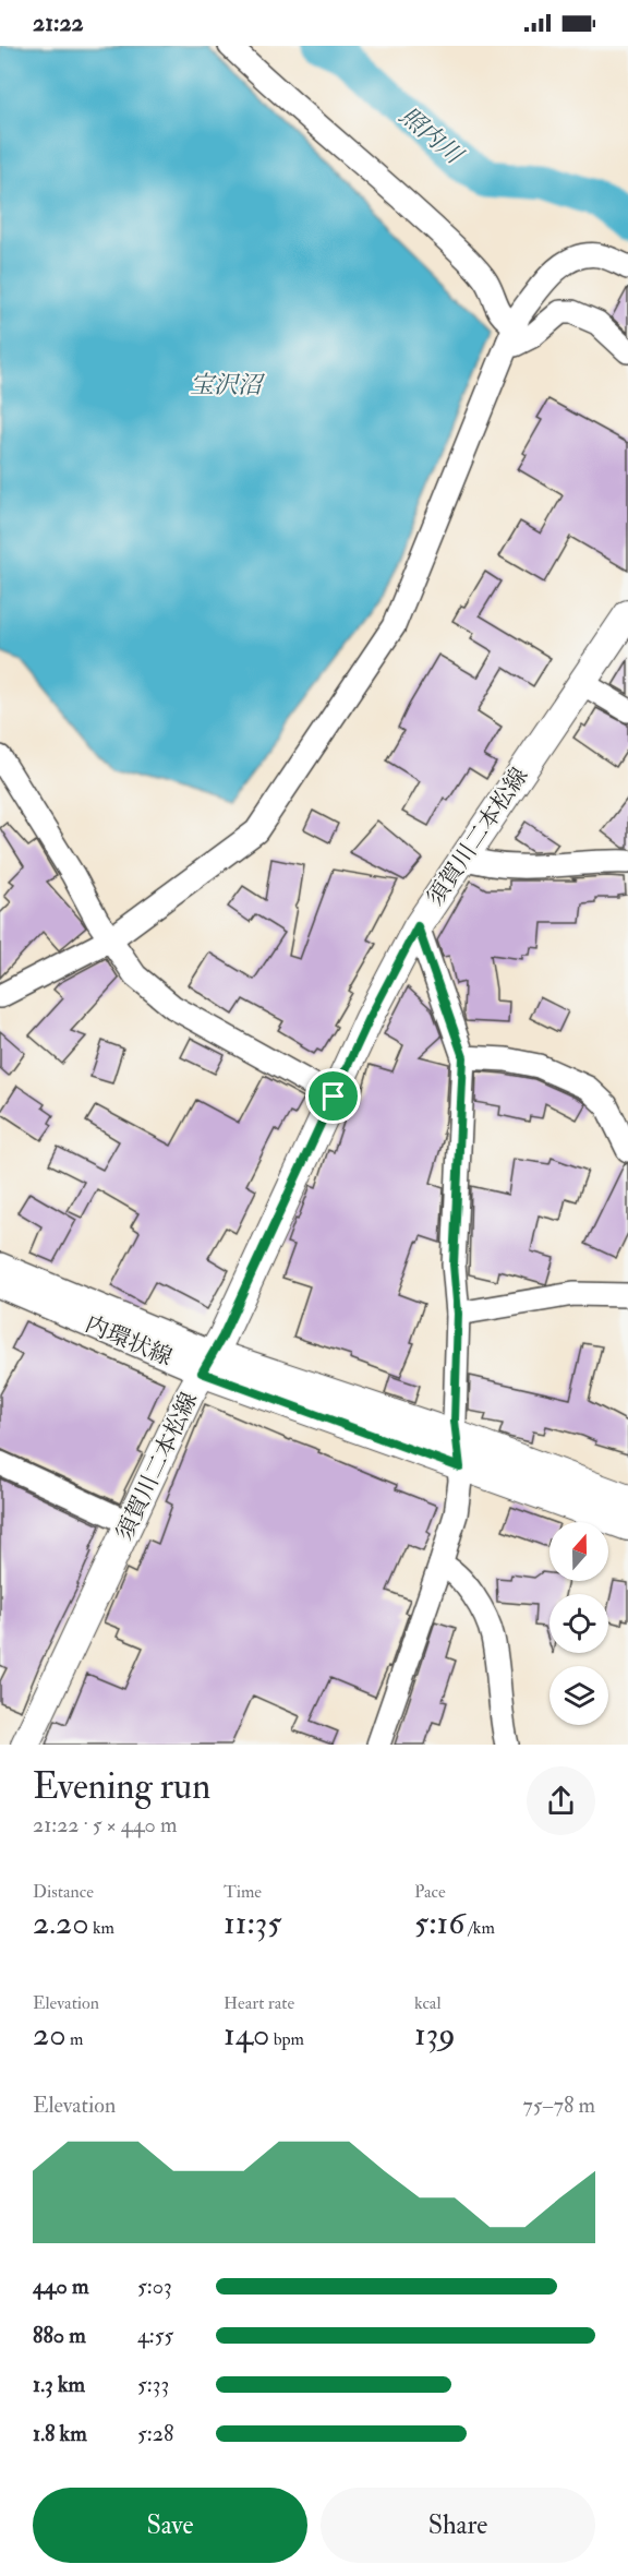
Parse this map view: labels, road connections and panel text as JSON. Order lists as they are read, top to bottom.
{
  "streets": {
    "main road": ["須賀川二本松線", "内環状線"]
  },
  "crossings": [
    ["須賀川二本松線", "内環状線"]
  ],
  "water": ["照内川", "宝沢沼"],
  "north": "top",
  "page": {
    "status": "21:22",
    "heading": ["Evening run", "21:22 · 5 × 440 m"],
    "stats": [
      ["Distance", "2.20 km"],
      ["Time", "11:35"],
      ["Pace", "5:16 /km"],
      ["Elevation", "20 m"],
      ["Heart rate", "140 bpm"],
      ["kcal", "139"]
    ],
    "chart": ["Elevation", "75–78 m"],
    "list": [
      {
        "name": "440 m",
        "note": "5:03"
      },
      {
        "name": "880 m",
        "note": "4:55"
      },
      {
        "name": "1.3 km",
        "note": "5:33"
      },
      {
        "name": "1.8 km",
        "note": "5:28"
      }
    ],
    "buttons": ["Save", "Share"]
  }
}
